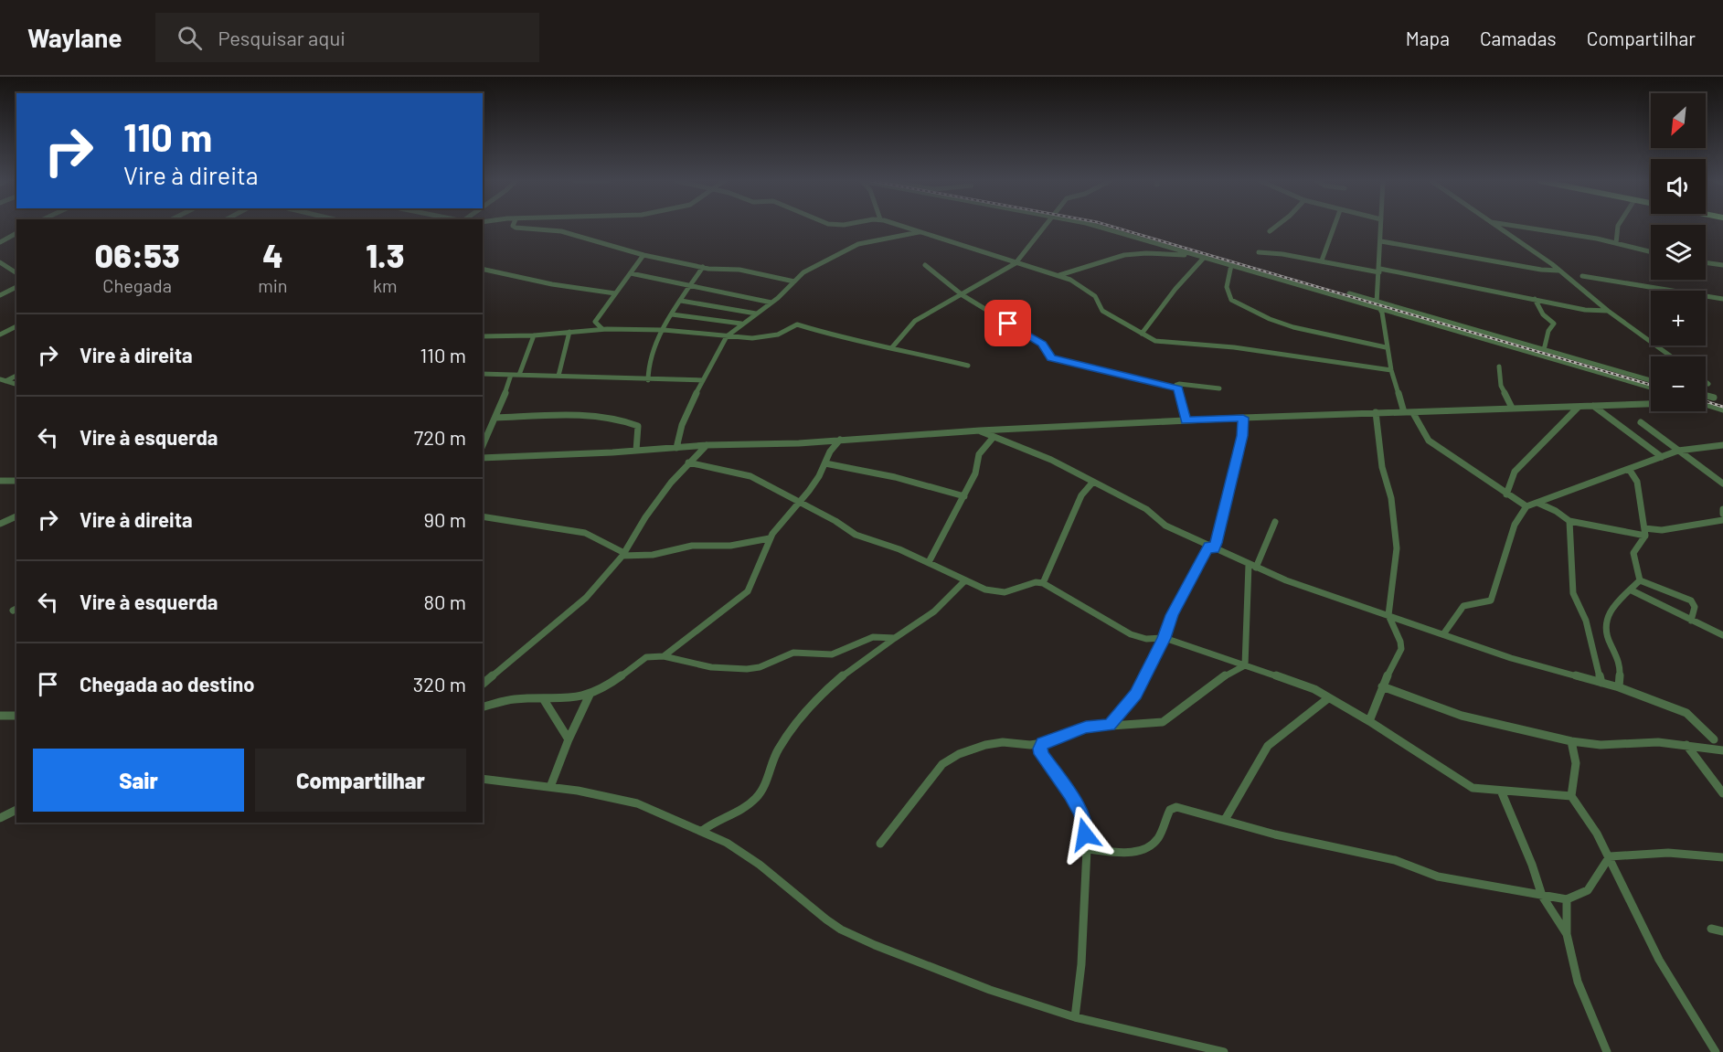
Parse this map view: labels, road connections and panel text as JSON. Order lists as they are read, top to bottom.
{
  "north": "bottom left",
  "page": {
    "header": "Waylane",
    "search": "Pesquisar aqui",
    "nav": ["Mapa", "Camadas", "Compartilhar"],
    "map_buttons": ["+", "−"],
    "turn": ["110 m", "Vire à direita"],
    "eta": [
      "06:53",
      "Chegada",
      "4",
      "min",
      "1.3",
      "km"
    ],
    "list": [
      {
        "name": "Vire à direita",
        "value": "110 m"
      },
      {
        "name": "Vire à esquerda",
        "value": "720 m"
      },
      {
        "name": "Vire à direita",
        "value": "90 m"
      },
      {
        "name": "Vire à esquerda",
        "value": "80 m"
      },
      {
        "name": "Chegada ao destino",
        "value": "320 m"
      }
    ],
    "buttons": ["Sair", "Compartilhar"]
  }
}
